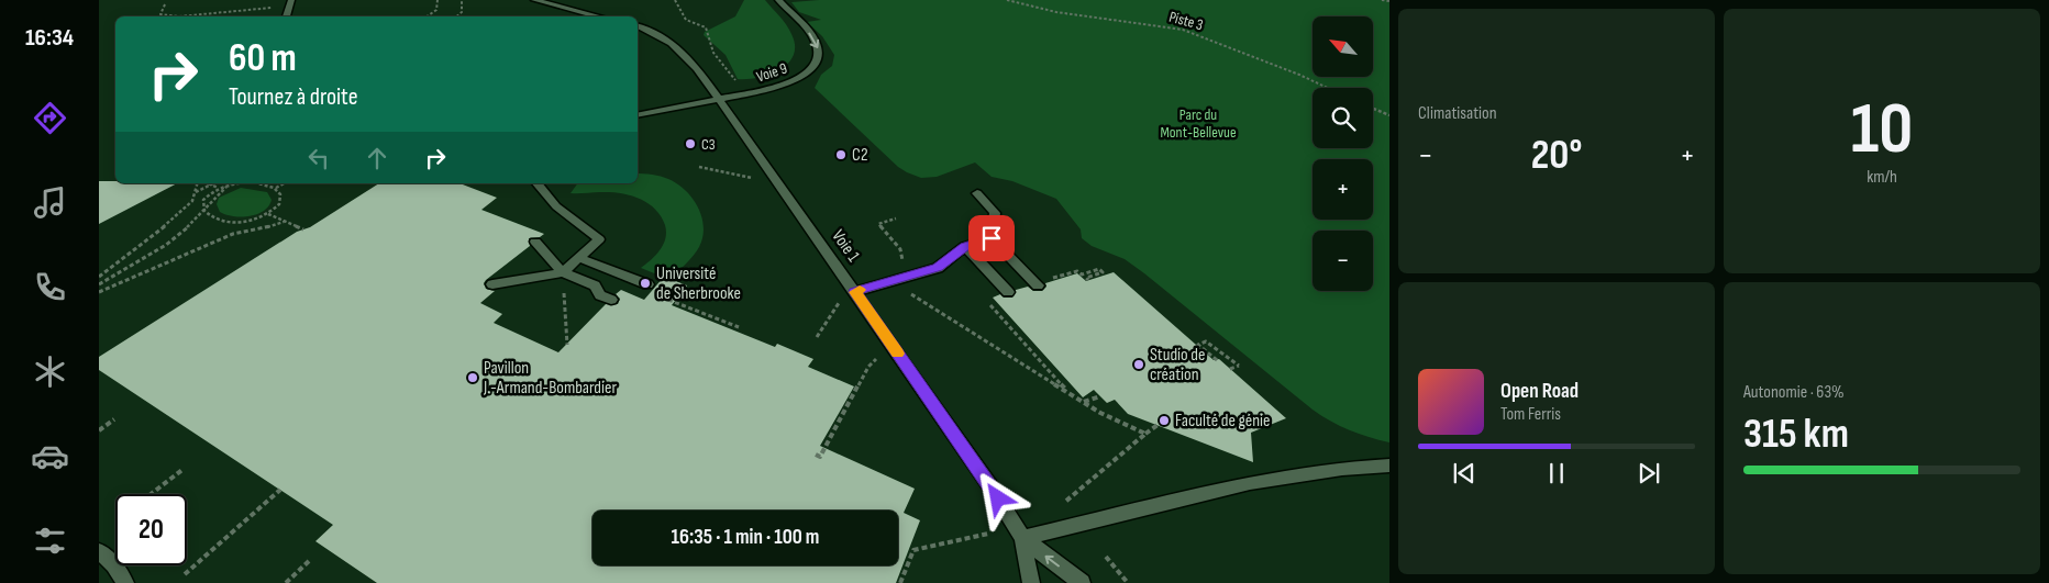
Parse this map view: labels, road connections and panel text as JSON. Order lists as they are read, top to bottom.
{
  "streets": {
    "lane": ["Voie 9", "Voie 1"],
    "path": ["Piste 3"]
  },
  "crossings": [
    ["Voie 9", "Voie 1"]
  ],
  "parks": ["Parc du Mont-Bellevue"],
  "places": [
    "C3",
    "C2",
    "Université de Sherbrooke",
    "Studio de création",
    "Pavillon J.-Armand-Bombardier",
    "Faculté de génie"
  ],
  "north": "top left",
  "page": {
    "tabs": "16:34",
    "tile": [
      "Climatisation",
      ["10", "km/h"],
      ["Autonomie · 63%", "315 km"]
    ],
    "map_buttons": ["+", "−"],
    "turn": ["60 m", "Tournez à droite"],
    "heat": ["−", "20°", "+"],
    "song": ["Open Road", "Tom Ferris"],
    "limit": "20",
    "trip": "16:35 · 1 min · 100 m"
  }
}
